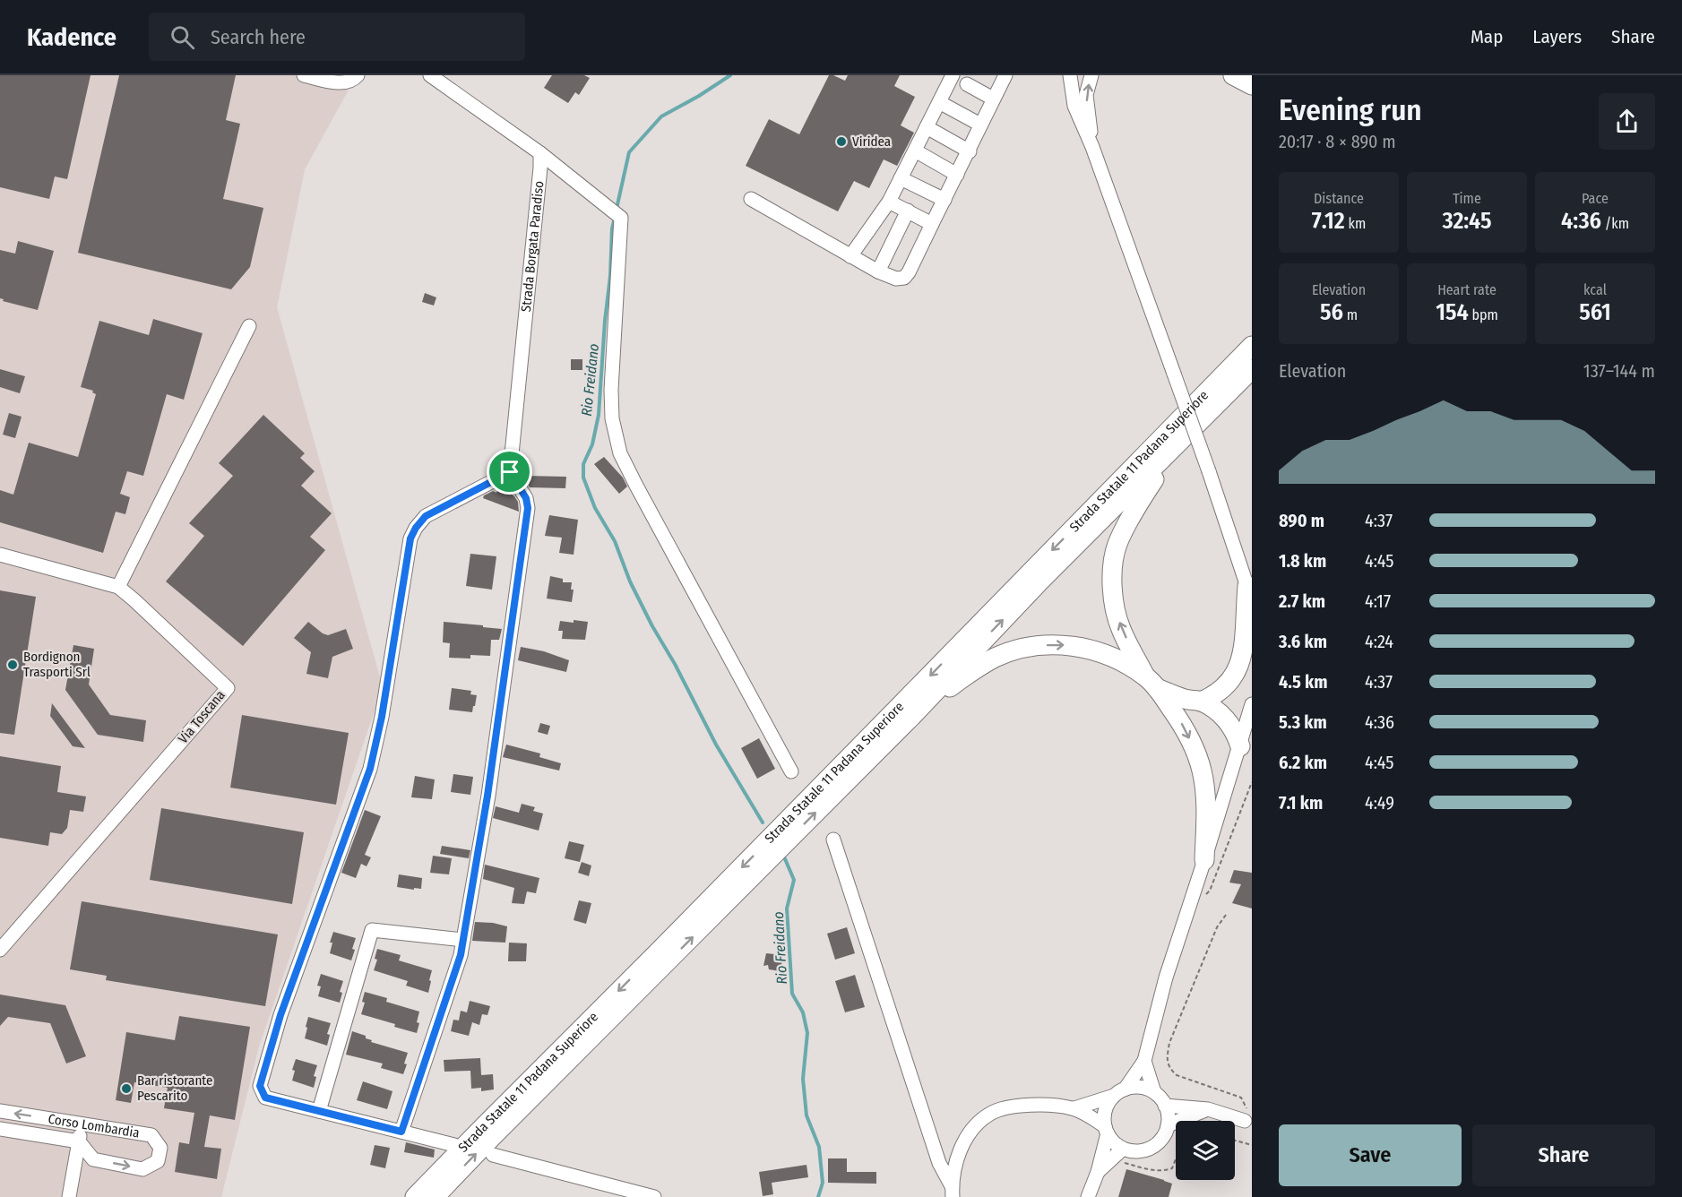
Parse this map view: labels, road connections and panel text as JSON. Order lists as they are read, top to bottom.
{
  "streets": {
    "highway": ["Strada Statale 11 Padana Superiore"],
    "street": ["Strada Borgata Paradiso", "Via Toscana", "Corso Lombardia"]
  },
  "water": ["Rio Freidano"],
  "places": ["Viridea", "Bordignon Trasporti Srl", "Bar ristorante Pescarito"],
  "page": {
    "header": "Kadence",
    "search": "Search here",
    "nav": ["Map", "Layers", "Share"],
    "heading": ["Evening run", "20:17 · 8 × 890 m"],
    "stats": [
      ["Distance", "7.12 km"],
      ["Time", "32:45"],
      ["Pace", "4:36 /km"],
      ["Elevation", "56 m"],
      ["Heart rate", "154 bpm"],
      ["kcal", "561"]
    ],
    "chart": ["Elevation", "137–144 m"],
    "list": [
      {
        "name": "890 m",
        "note": "4:37"
      },
      {
        "name": "1.8 km",
        "note": "4:45"
      },
      {
        "name": "2.7 km",
        "note": "4:17"
      },
      {
        "name": "3.6 km",
        "note": "4:24"
      },
      {
        "name": "4.5 km",
        "note": "4:37"
      },
      {
        "name": "5.3 km",
        "note": "4:36"
      },
      {
        "name": "6.2 km",
        "note": "4:45"
      },
      {
        "name": "7.1 km",
        "note": "4:49"
      }
    ],
    "buttons": ["Save", "Share"]
  }
}
